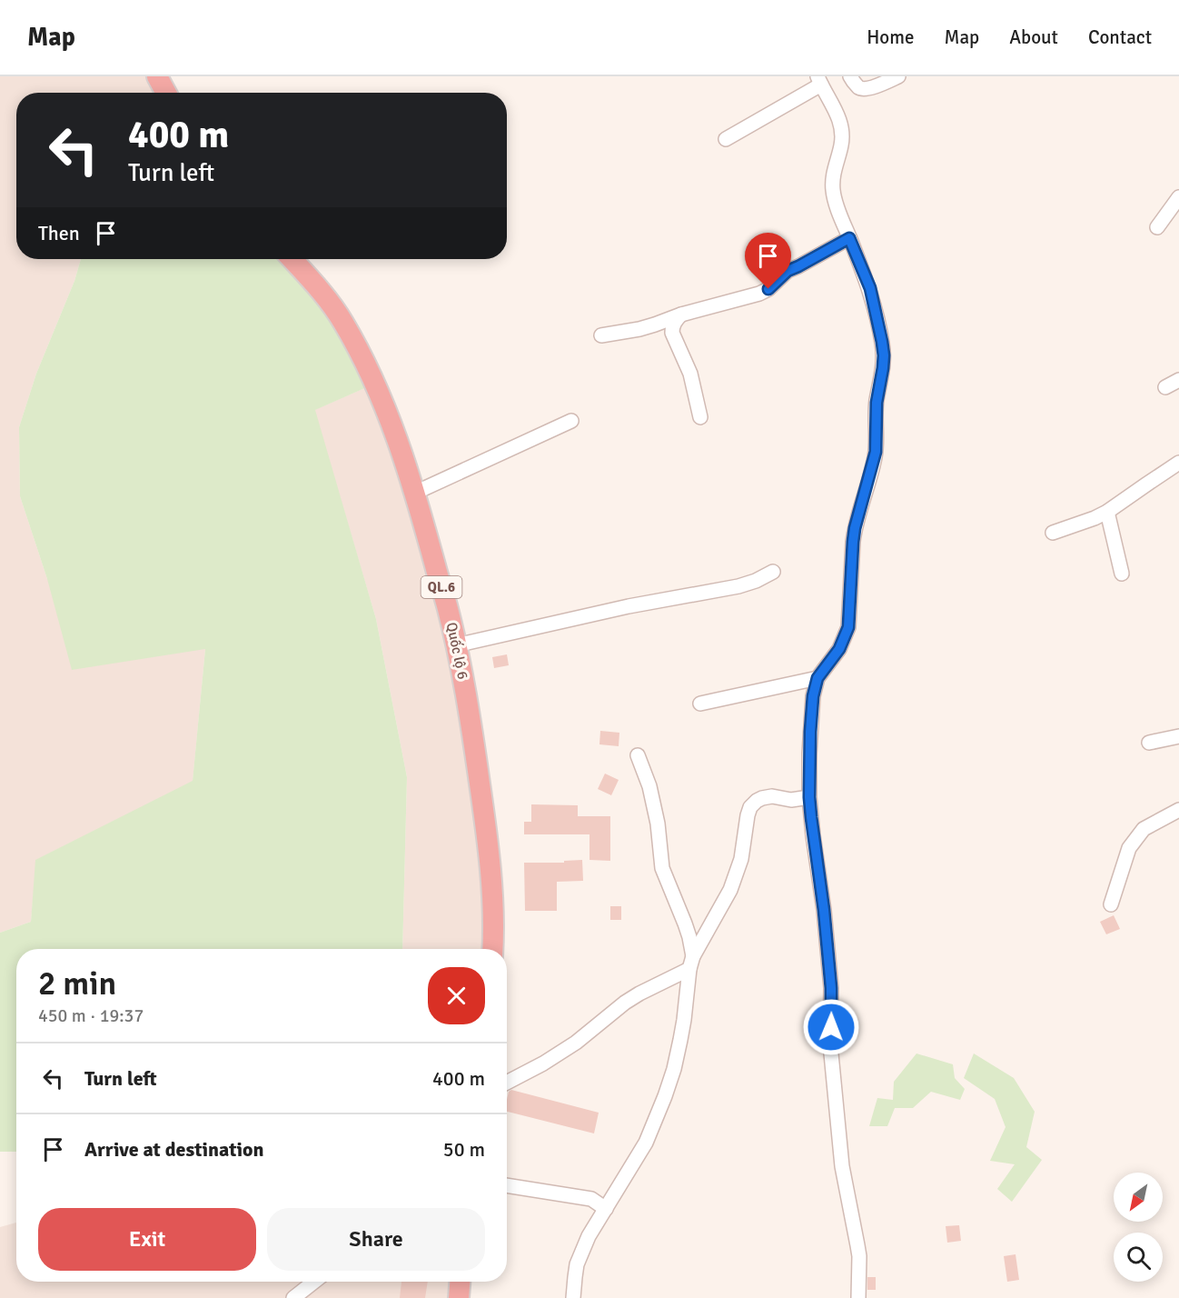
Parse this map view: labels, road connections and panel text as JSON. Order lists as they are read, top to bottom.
{
  "streets": {
    "highway": ["QL.6", "Quốc lộ 6"]
  },
  "north": "bottom left",
  "page": {
    "header": "Map",
    "nav": [
      "Home",
      "Map",
      "About",
      "Contact"
    ],
    "turn": ["400 m", "Turn left"],
    "then": "Then",
    "heading": ["2 min", "450 m · 19:37"],
    "list": [
      {
        "name": "Turn left",
        "value": "400 m"
      },
      {
        "name": "Arrive at destination",
        "value": "50 m"
      }
    ],
    "buttons": ["Exit", "Share"]
  }
}
